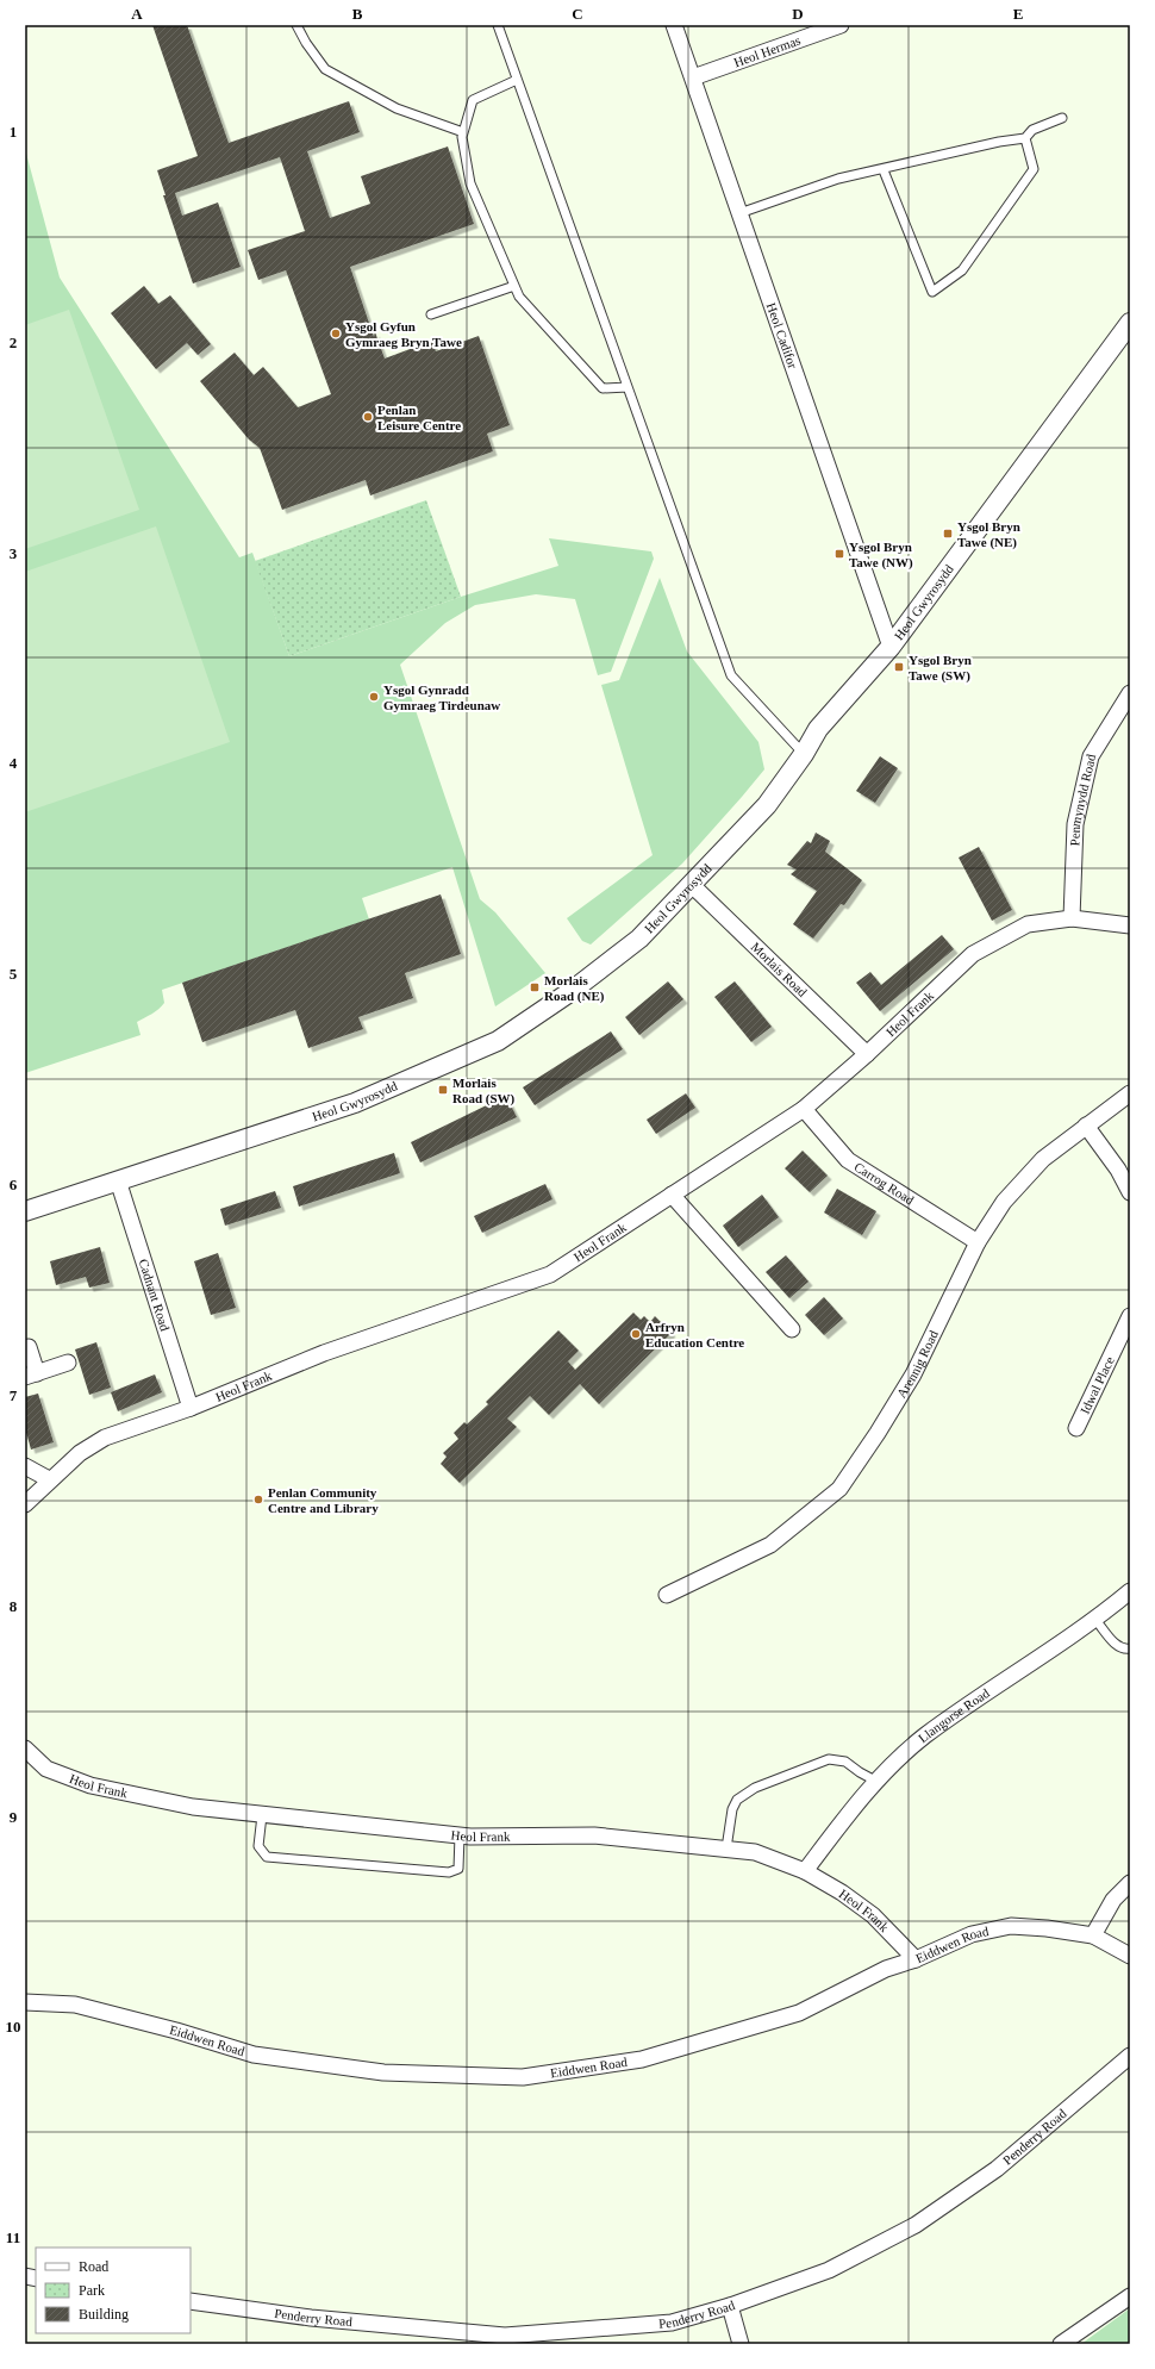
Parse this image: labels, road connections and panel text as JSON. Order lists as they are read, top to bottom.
{
  "streets": {
    "street": [
      "Heol Hermas",
      "Heol Cadifor",
      "Heol Gwyrosydd",
      "Penmynydd Road",
      "Morlais Road",
      "Heol Frank",
      "Carrog Road",
      "Cadnant Road",
      "Arennig Road",
      "Idwal Place",
      "Llangorse Road",
      "Eiddwen Road",
      "Penderry Road"
    ]
  },
  "crossings": [
    ["Heol Hermas", "Heol Cadifor"],
    ["Heol Cadifor", "Heol Gwyrosydd"],
    ["Heol Gwyrosydd", "Morlais Road"],
    ["Heol Gwyrosydd", "Cadnant Road"],
    ["Penmynydd Road", "Heol Frank"],
    ["Morlais Road", "Heol Frank"],
    ["Heol Frank", "Carrog Road"],
    ["Heol Frank", "Cadnant Road"],
    ["Heol Frank", "Llangorse Road"],
    ["Heol Frank", "Eiddwen Road"],
    ["Carrog Road", "Arennig Road"]
  ],
  "places": {
    "other": [
      "Ysgol Gyfun Gymraeg Bryn Tawe",
      "Penlan Leisure Centre",
      "Ysgol Gynradd Gymraeg Tirdeunaw",
      "Arfryn Education Centre",
      "Penlan Community Centre and Library"
    ],
    "transit": [
      "Ysgol Bryn Tawe (NE)",
      "Ysgol Bryn Tawe (NW)",
      "Ysgol Bryn Tawe (SW)",
      "Morlais Road (NE)",
      "Morlais Road (SW)"
    ]
  },
  "legend": ["Road", "Park", "Building"],
  "grid": {
    "columns": [
      "A",
      "B",
      "C",
      "D",
      "E"
    ],
    "rows": [
      "1",
      "2",
      "3",
      "4",
      "5",
      "6",
      "7",
      "8",
      "9",
      "10",
      "11"
    ]
  }
}
